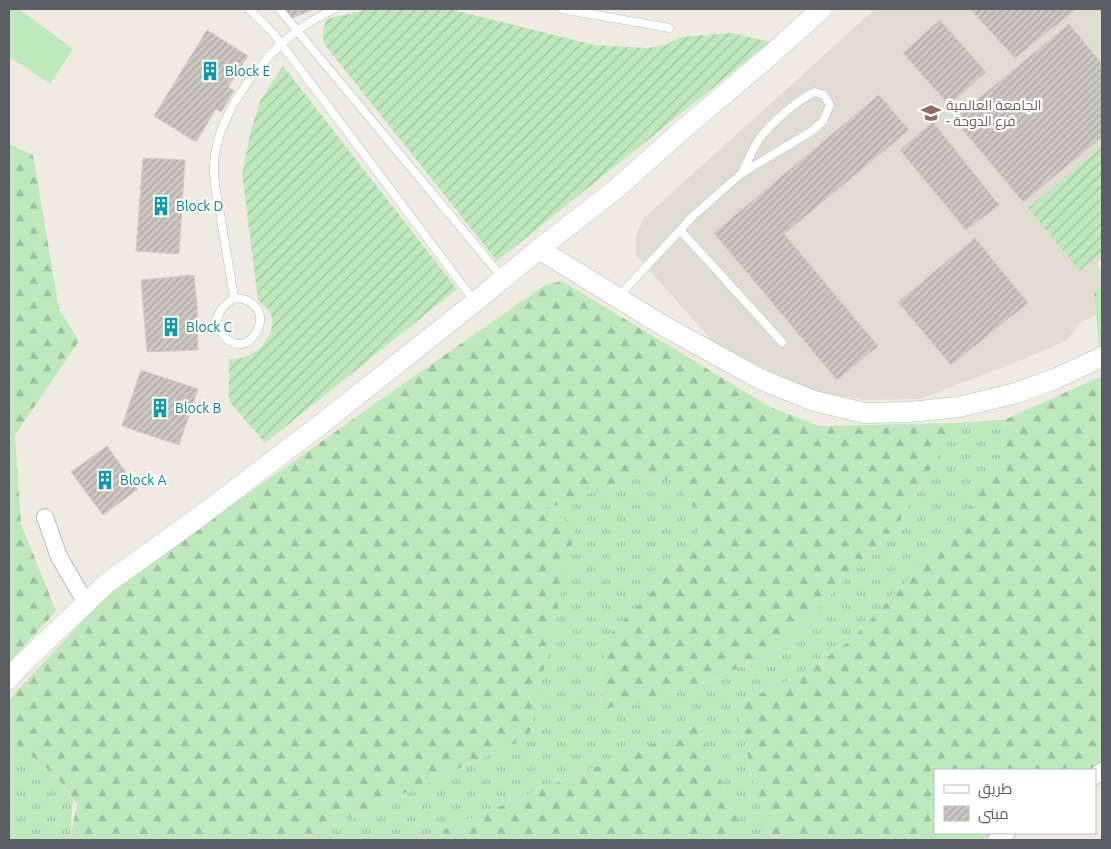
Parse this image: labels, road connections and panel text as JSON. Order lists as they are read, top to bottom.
{
  "places": {
    "building": [
      "Block E",
      "Block D",
      "Block C",
      "Block B",
      "Block A"
    ],
    "school or university": ["الجامعة العالمية - فرع الدوحة"]
  },
  "legend": ["طريق", "مبنى"]
}
